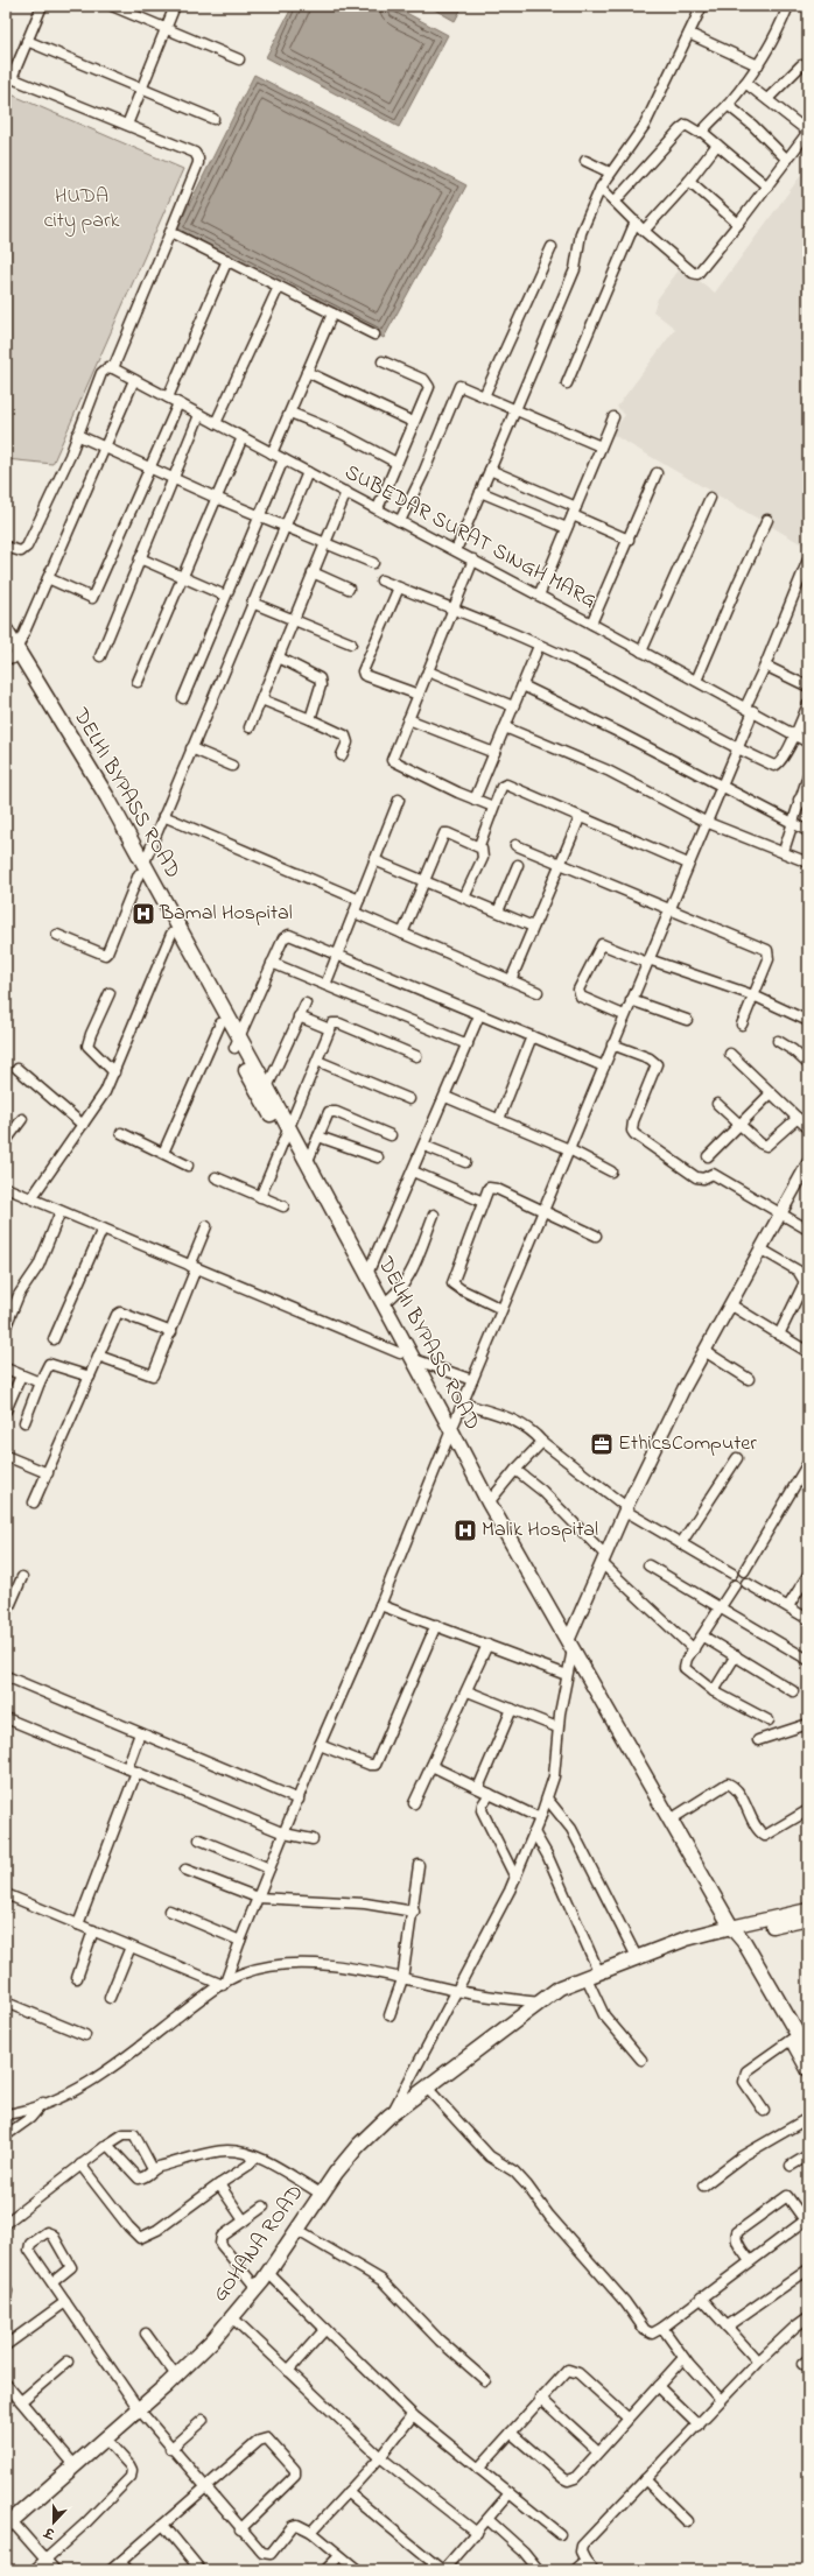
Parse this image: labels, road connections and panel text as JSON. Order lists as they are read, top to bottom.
{
  "streets": {
    "main road": ["DELHI BYPASS ROAD", "GOHANA ROAD"],
    "street": ["SUBEDAR SURAT SINGH MARG"]
  },
  "parks": ["HUDA city park"],
  "places": {
    "hospital": ["Bamal Hospital", "Malik Hospital"],
    "office": ["EthicsComputer"]
  },
  "north": "bottom"
}
